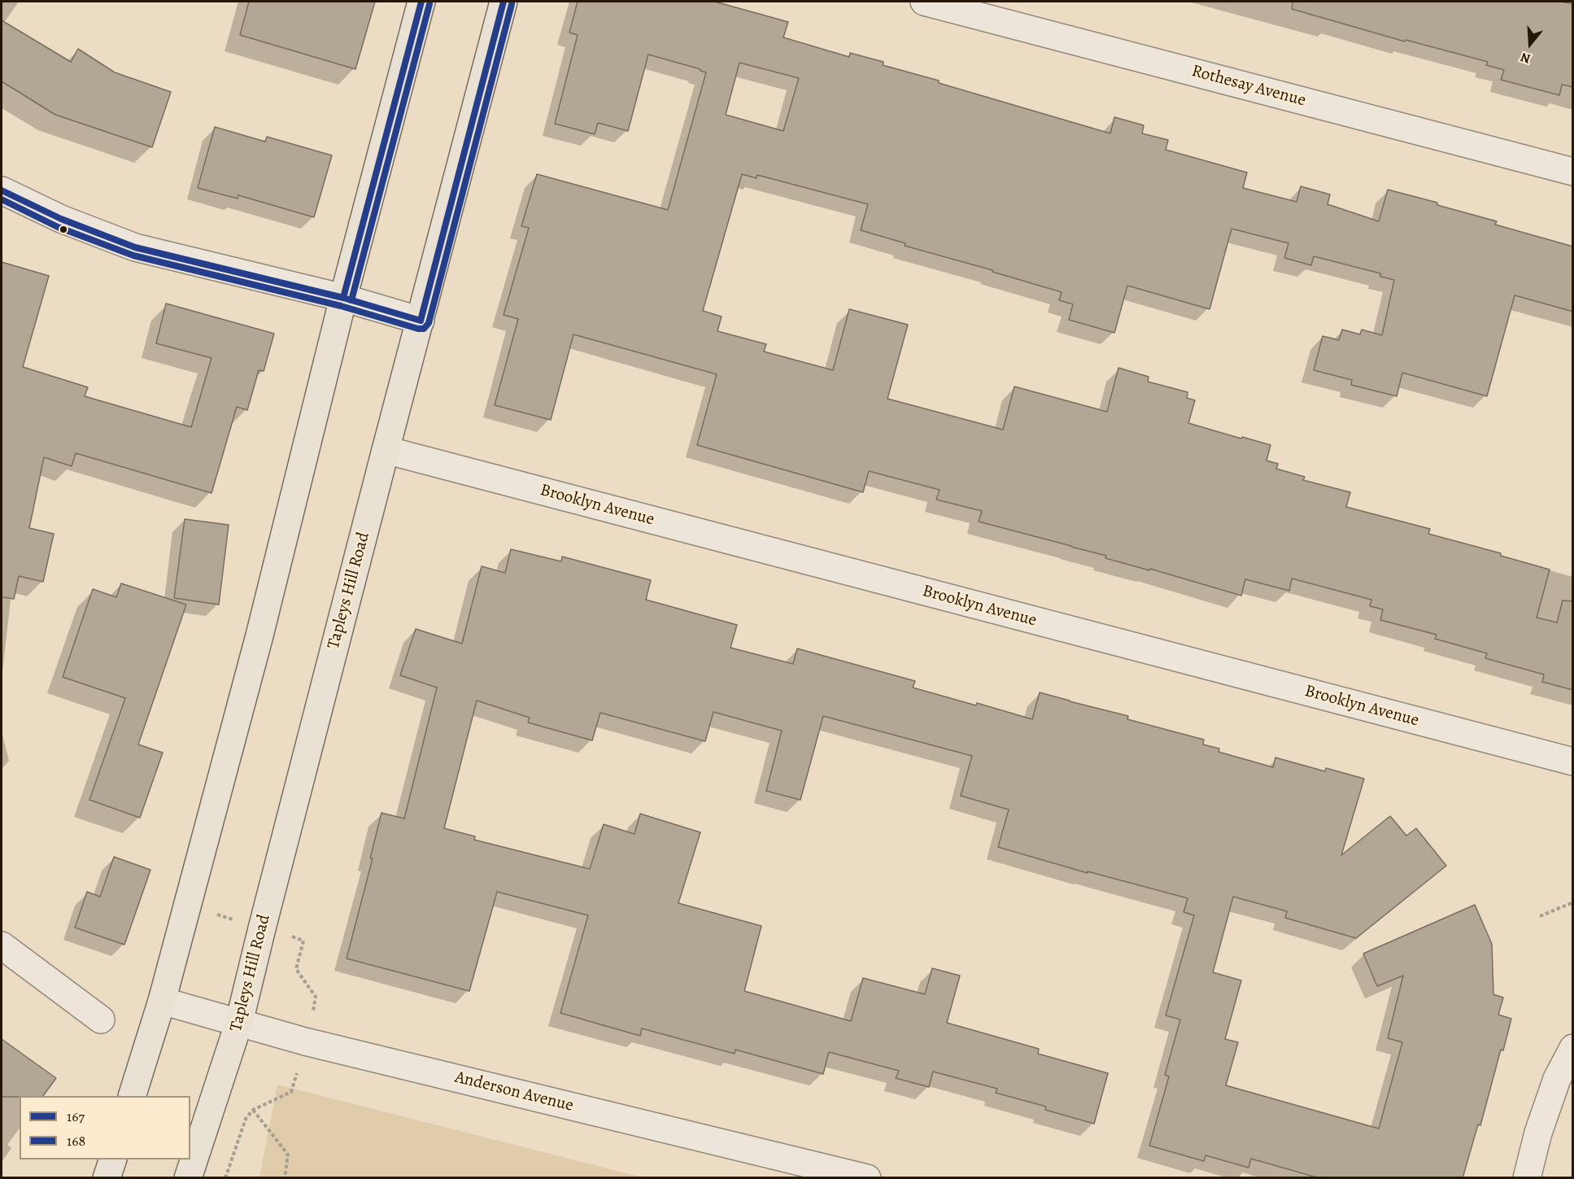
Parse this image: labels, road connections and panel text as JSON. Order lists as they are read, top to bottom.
{
  "streets": {
    "main road": ["Tapleys Hill Road"],
    "street": ["Rothesay Avenue", "Brooklyn Avenue", "Anderson Avenue"]
  },
  "crossings": [
    ["Brooklyn Avenue", "Tapleys Hill Road"],
    ["Tapleys Hill Road", "Anderson Avenue"]
  ],
  "lines": ["transit line 167", "transit line 168"],
  "legend": ["167", "168"],
  "north": "bottom"
}
